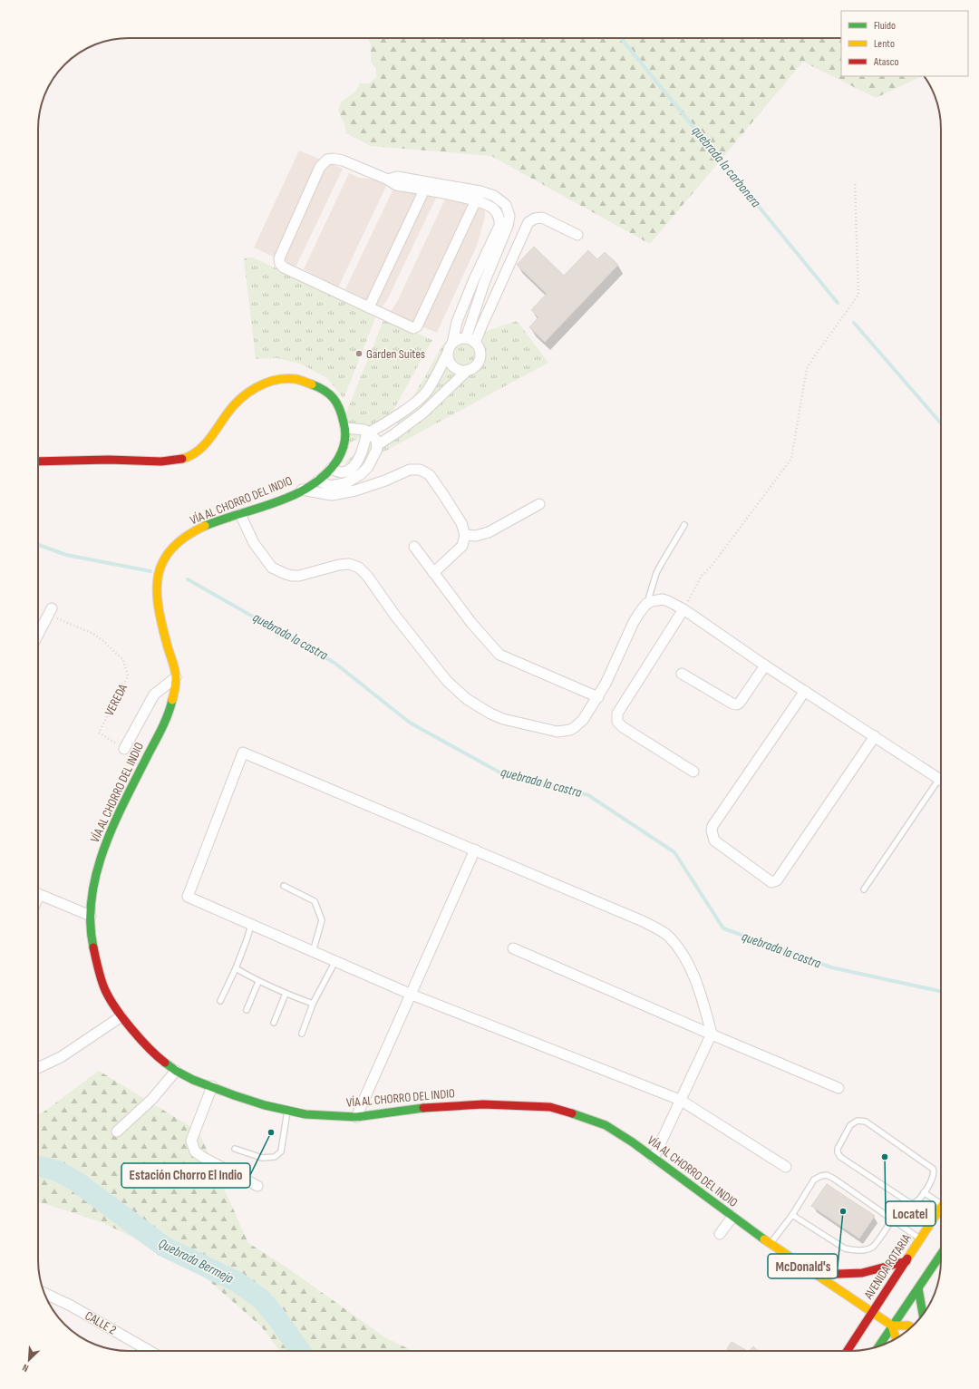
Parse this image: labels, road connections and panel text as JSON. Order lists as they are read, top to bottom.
{
  "streets": {
    "street": ["VÍA AL CHORRO DEL INDIO", "AVENIDA ROTARIA", "CALLE 2"],
    "path": ["VEREDA"]
  },
  "crossings": [
    ["VÍA AL CHORRO DEL INDIO", "AVENIDA ROTARIA"]
  ],
  "water": ["quebrada la carbonera", "quebrada la castra", "Quebrada Bermeja"],
  "places": [
    "Garden Suites",
    "Estación Chorro El Indio",
    "Locatel",
    "McDonald's"
  ],
  "legend": ["Fluido", "Lento", "Atasco"],
  "north": "bottom left"
}
